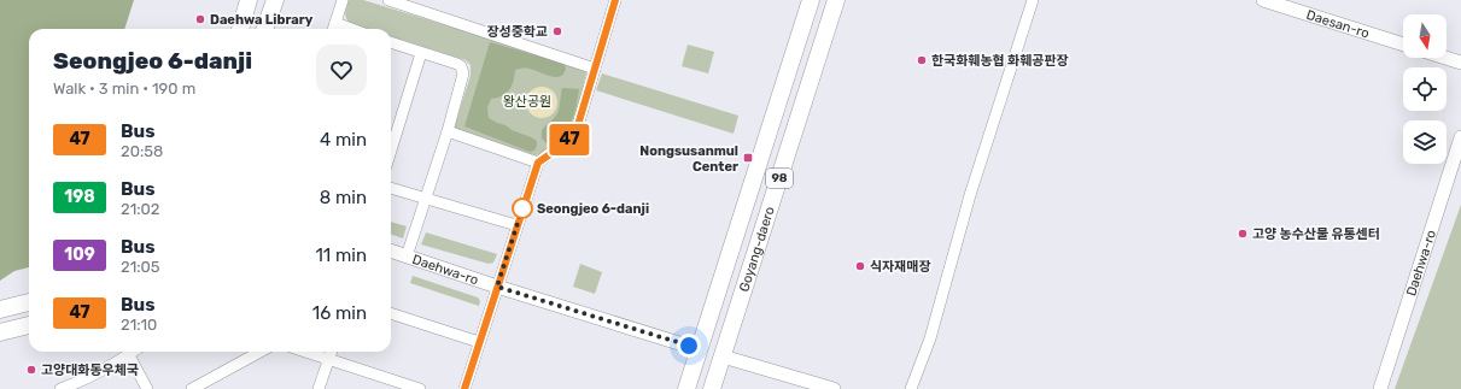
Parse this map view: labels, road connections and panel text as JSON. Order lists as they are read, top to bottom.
{
  "streets": {
    "main road": ["98", "Goyang-daero"],
    "street": ["Daesan-ro", "Daehwa-ro"]
  },
  "crossings": [
    ["Goyang-daero", "Daehwa-ro"]
  ],
  "parks": ["왕산공원"],
  "places": {
    "other": [
      "Daehwa Library",
      "장성중학교",
      "한국화훼농협 화훼공판장",
      "Seongjeo 6-danji",
      "고양 농수산물 유통센터",
      "식자재매장",
      "고양대화동우체국"
    ],
    "transit": ["Nongsusanmul Center"]
  },
  "lines": ["bus line 47"],
  "north": "bottom",
  "page": {
    "on_map": "47",
    "heading": ["Seongjeo 6-danji", "Walk · 3 min · 190 m"],
    "list": [
      {
        "mark": "47",
        "name": "Bus",
        "note": "20:58",
        "value": "4 min"
      },
      {
        "mark": "198",
        "name": "Bus",
        "note": "21:02",
        "value": "8 min"
      },
      {
        "mark": "109",
        "name": "Bus",
        "note": "21:05",
        "value": "11 min"
      },
      {
        "mark": "47",
        "name": "Bus",
        "note": "21:10",
        "value": "16 min"
      }
    ]
  }
}
